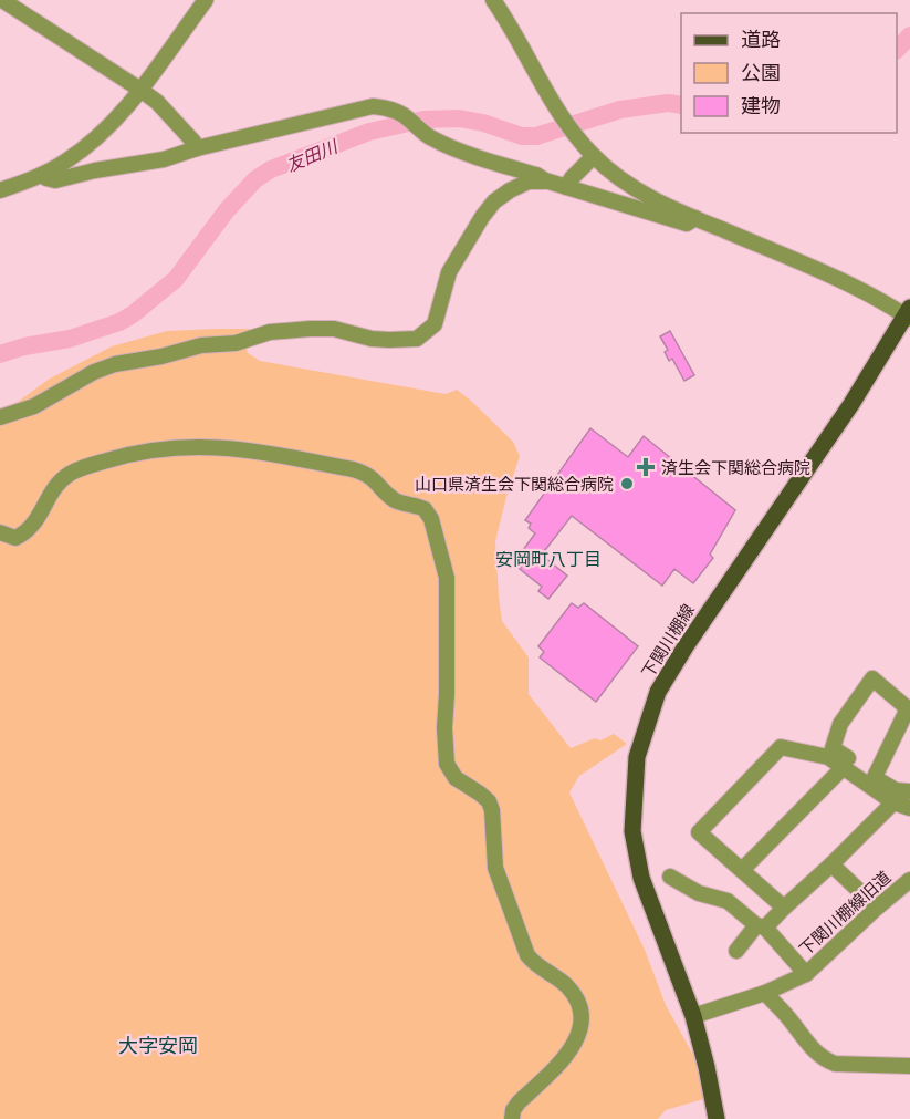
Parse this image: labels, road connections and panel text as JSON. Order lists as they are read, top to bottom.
{
  "streets": {
    "main road": ["下関川棚線"],
    "street": ["下関川棚線旧道"]
  },
  "crossings": [
    ["下関川棚線", "下関川棚線旧道"]
  ],
  "districts": ["安岡町八丁目", "大字安岡"],
  "water": ["友田川"],
  "places": {
    "health": ["済生会下関総合病院"],
    "other": ["山口県済生会下関総合病院"]
  },
  "legend": ["道路", "公園", "建物"]
}
